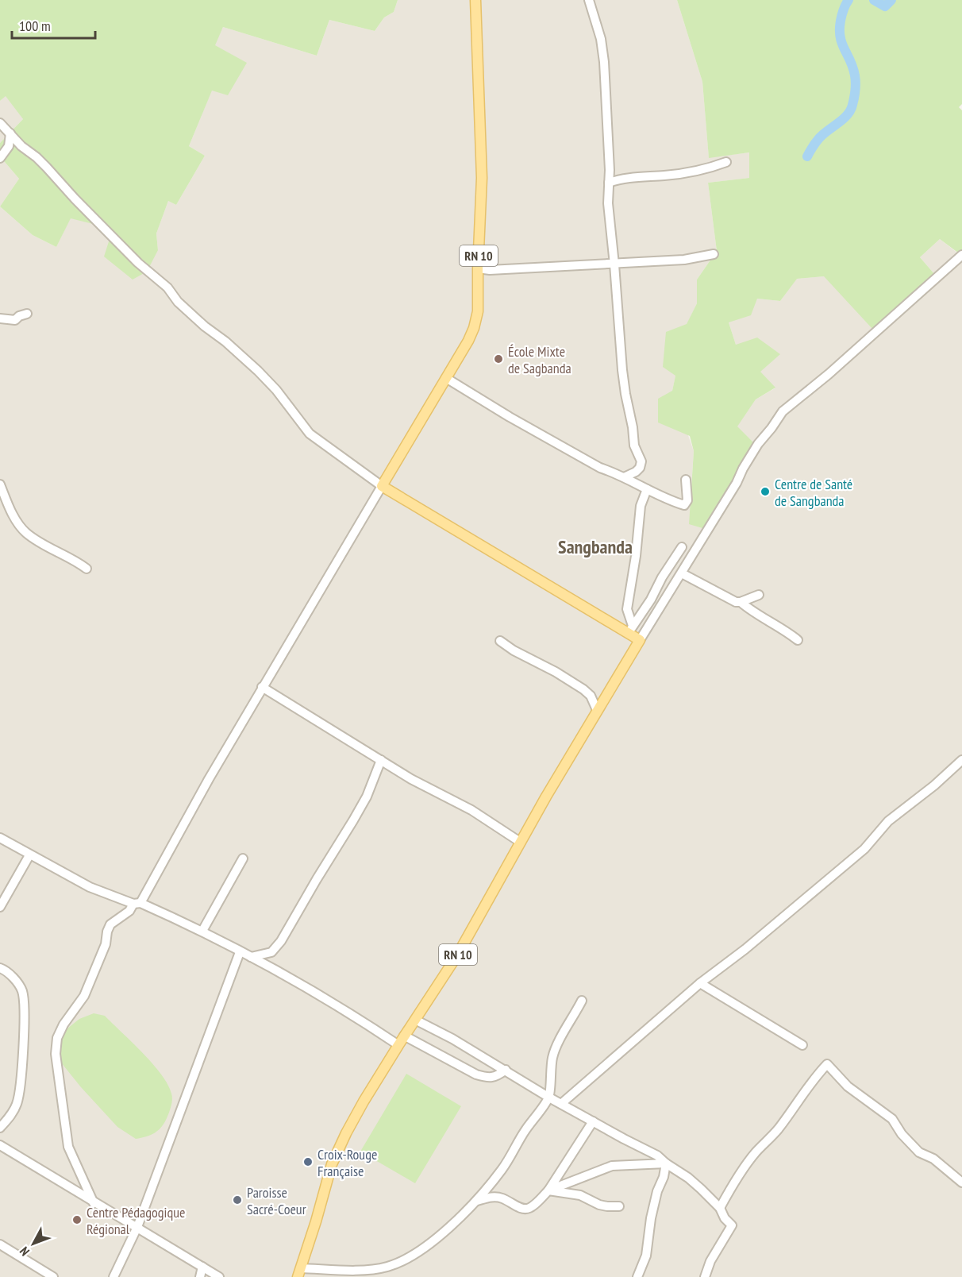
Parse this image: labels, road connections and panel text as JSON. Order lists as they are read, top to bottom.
{
  "streets": {
    "main road": ["RN 10"]
  },
  "districts": ["Sangbanda"],
  "places": [
    "École Mixte de Sagbanda",
    "Centre de Santé de Sangbanda",
    "Croix-Rouge Française",
    "Paroisse Sacré-Coeur",
    "Centre Pédagogique Régional"
  ],
  "scale_bar": "100 m",
  "north": "bottom left"
}
